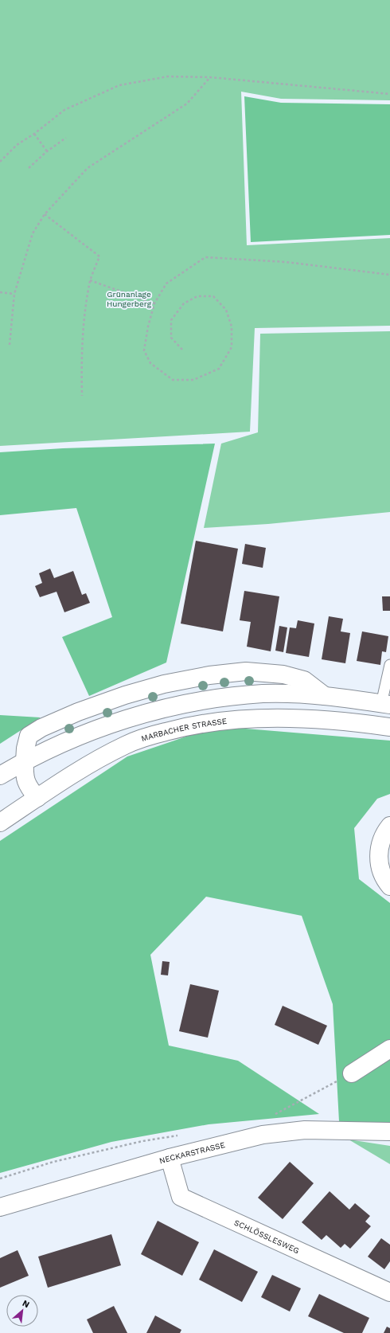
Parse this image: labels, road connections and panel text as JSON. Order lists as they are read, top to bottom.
{
  "streets": {
    "street": ["MARBACHER STRASSE", "NECKARSTRASSE", "SCHLÖSSLESWEG"]
  },
  "crossings": [
    ["NECKARSTRASSE", "SCHLÖSSLESWEG"]
  ],
  "parks": ["Grünanlage Hungerberg"],
  "north": "top right"
}
